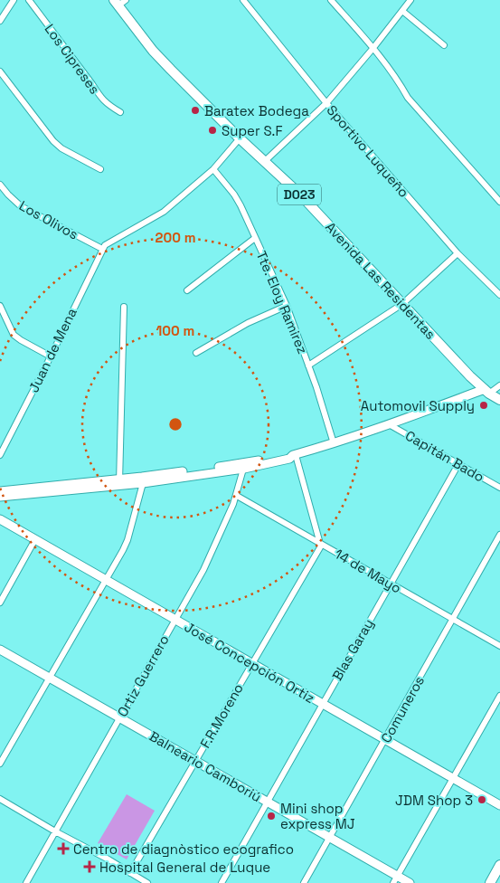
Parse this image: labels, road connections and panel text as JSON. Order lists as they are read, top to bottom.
{
  "streets": {
    "main road": ["D023", "Avenida Las Residentas"],
    "street": [
      "Los Cipreses",
      "Sportivo Luqueño",
      "Los Olivos",
      "Tte. Eloy Ramirez",
      "Juan de Mena",
      "Capitán Bado",
      "14 de Mayo",
      "Blas Garay",
      "José Concepción Ortiz",
      "Ortiz Guerrero",
      "Comuneros",
      "F.R.Moreno",
      "Balneario Camboriú"
    ]
  },
  "crossings": [
    ["Los Olivos", "Juan de Mena"],
    ["Capitán Bado", "Blas Garay"],
    ["14 de Mayo", "Blas Garay"],
    ["14 de Mayo", "Ortiz Guerrero"],
    ["14 de Mayo", "Comuneros"],
    ["14 de Mayo", "F.R.Moreno"],
    ["Blas Garay", "José Concepción Ortiz"],
    ["Blas Garay", "Balneario Camboriú"],
    ["José Concepción Ortiz", "Ortiz Guerrero"],
    ["José Concepción Ortiz", "Comuneros"],
    ["José Concepción Ortiz", "F.R.Moreno"],
    ["Ortiz Guerrero", "Balneario Camboriú"],
    ["Comuneros", "Balneario Camboriú"],
    ["F.R.Moreno", "Balneario Camboriú"]
  ],
  "places": {
    "other": [
      "Baratex Bodega",
      "Super S.F",
      "Automovil Supply",
      "JDM Shop 3",
      "Mini shop express MJ"
    ],
    "health": ["Centro de diagnòstico ecografico", "Hospital General de Luque"]
  },
  "rings": ["200 m", "100 m"]
}
